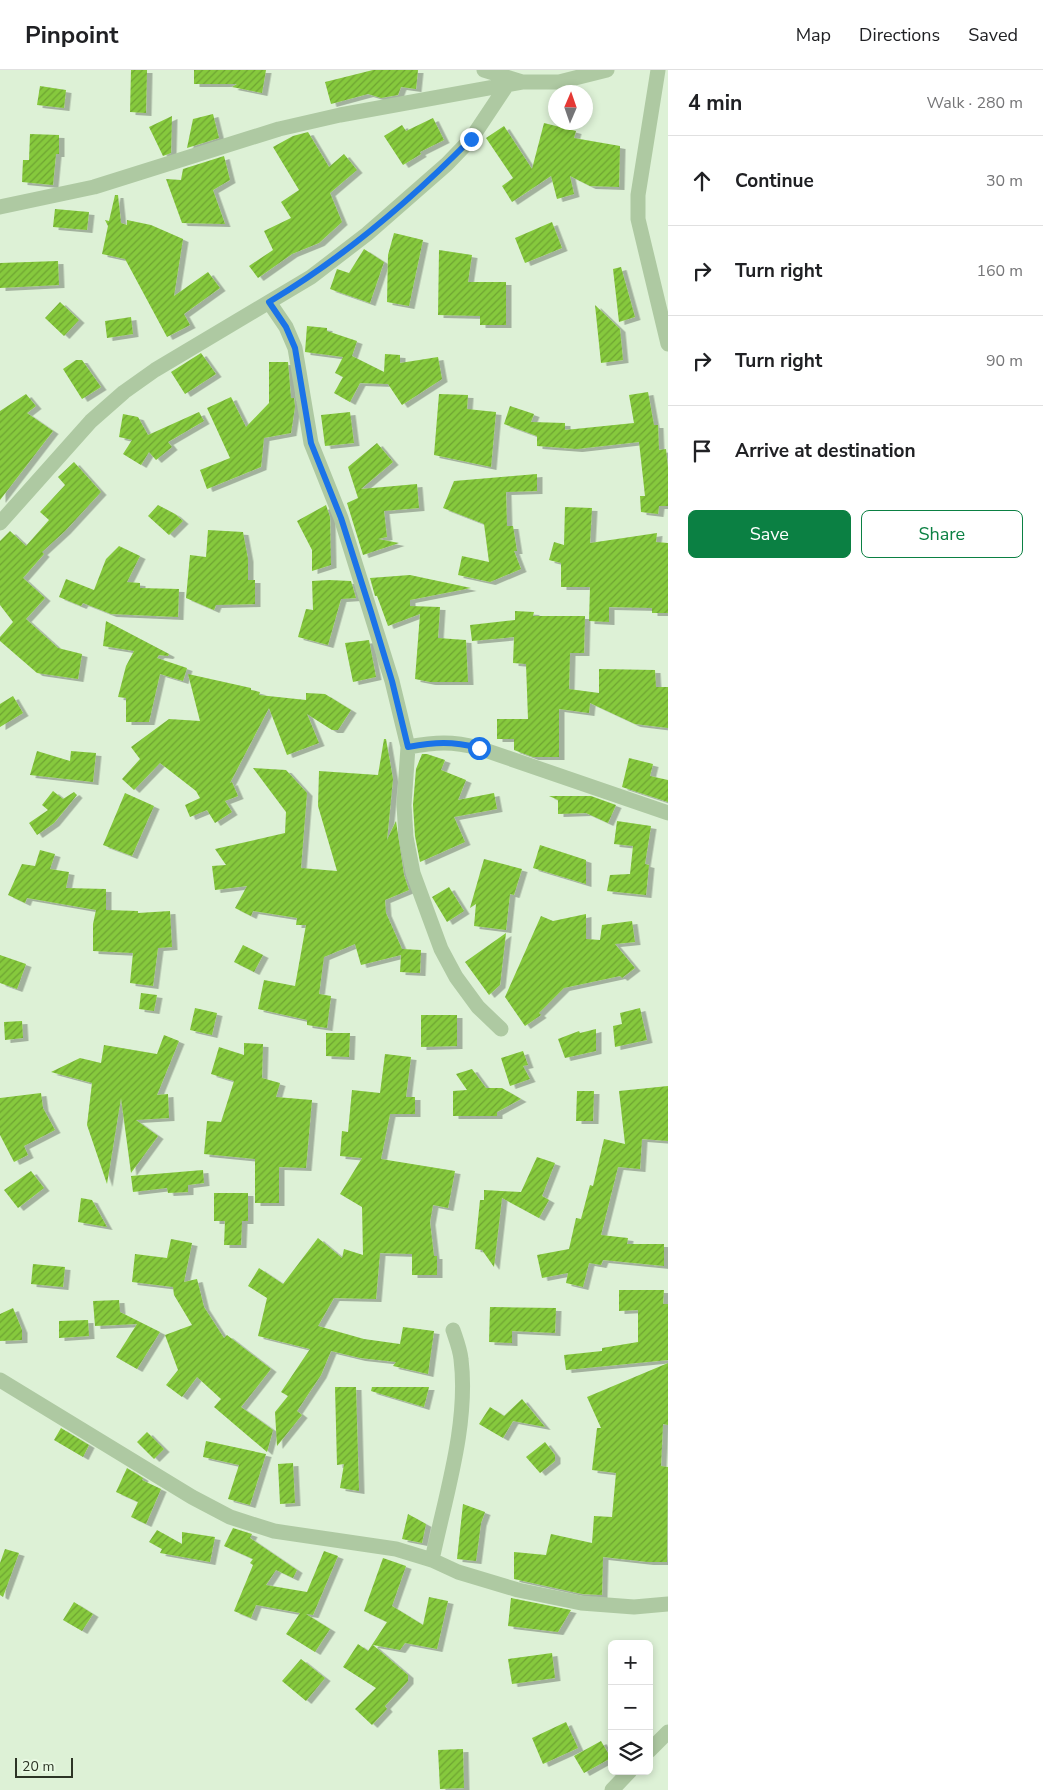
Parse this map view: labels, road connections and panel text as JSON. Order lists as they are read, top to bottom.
{
  "scale_bar": "20 m",
  "north": "top",
  "page": {
    "header": "Pinpoint",
    "nav": ["Map", "Directions", "Saved"],
    "heading": ["4 min", "Walk · 280 m"],
    "list": [
      ["Continue", "30 m"],
      ["Turn right", "160 m"],
      ["Turn right", "90 m"],
      "Arrive at destination"
    ],
    "buttons": ["Save", "Share"],
    "map_buttons": ["+", "−"],
    "scale": "20 m"
  }
}
